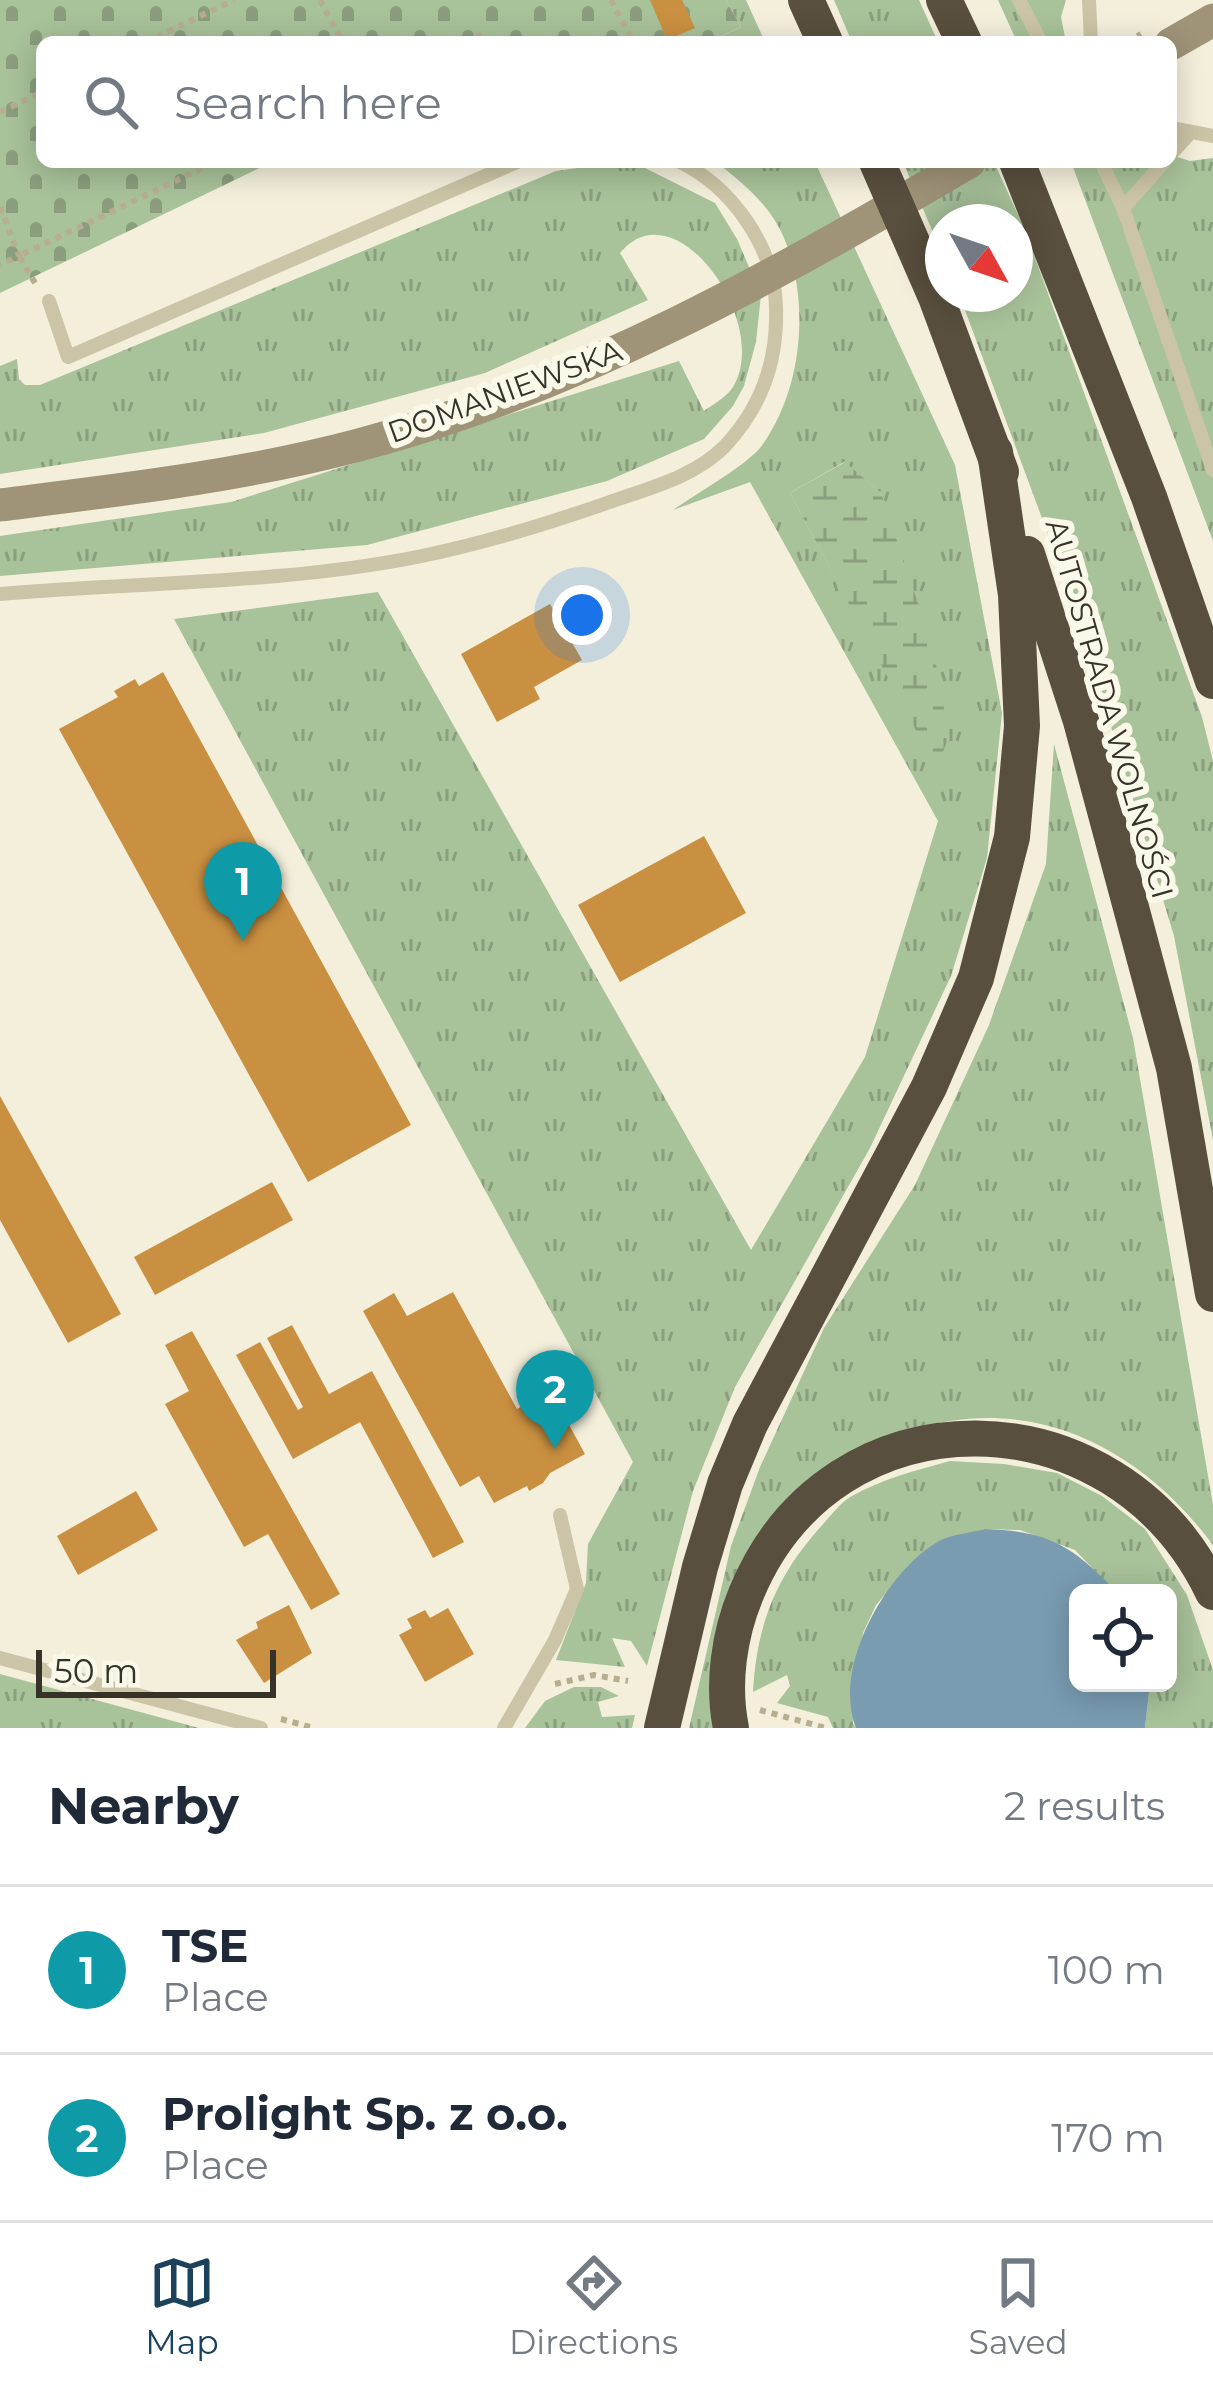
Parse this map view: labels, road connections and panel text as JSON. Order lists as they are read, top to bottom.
{
  "streets": {
    "highway": ["AUTOSTRADA WOLNOŚCI"],
    "main road": ["DOMANIEWSKA"]
  },
  "scale_bar": "50 m",
  "north": "bottom right",
  "page": {
    "search": "Search here",
    "pins": ["1", "2"],
    "scale": "50 m",
    "heading": ["Nearby", "2 results"],
    "list": [
      {
        "mark": "1",
        "name": "TSE",
        "note": "Place",
        "value": "100 m"
      },
      {
        "mark": "2",
        "name": "Prolight Sp. z o.o.",
        "note": "Place",
        "value": "170 m"
      }
    ],
    "nav": ["Map", "Directions", "Saved"]
  }
}
